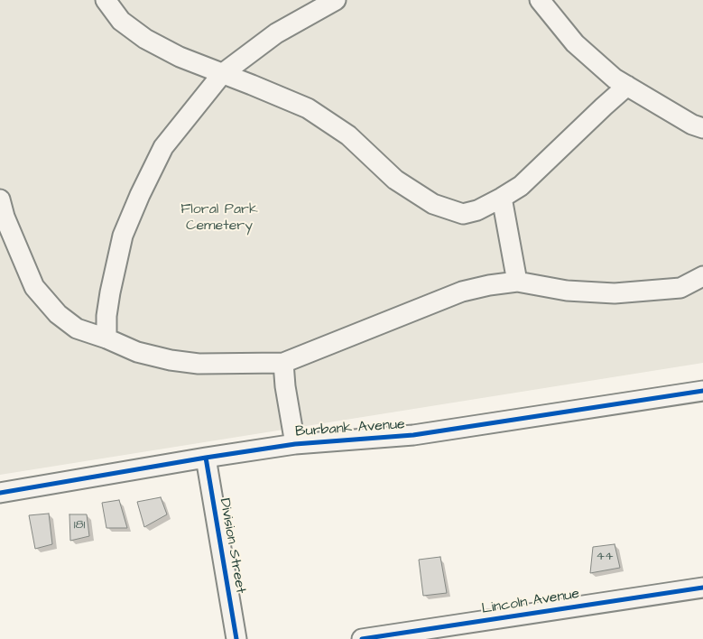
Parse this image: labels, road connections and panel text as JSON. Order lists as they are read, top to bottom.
{
  "streets": {
    "street": ["Burbank Avenue", "Division Street", "Lincoln Avenue"]
  },
  "crossings": [
    ["Burbank Avenue", "Division Street"]
  ],
  "parks": ["Floral Park Cemetery"],
  "house_numbers": ["181", "44"]
}
